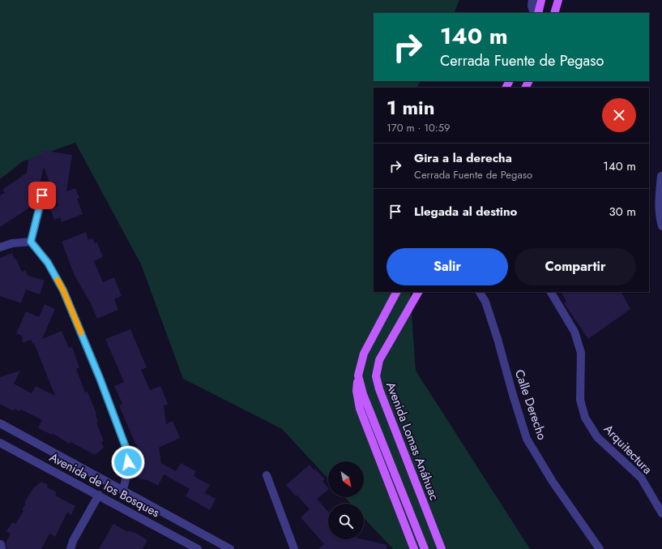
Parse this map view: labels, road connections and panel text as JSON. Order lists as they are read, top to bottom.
{
  "streets": {
    "main road": ["Avenida Lomas Anáhuac"],
    "street": ["Calle Derecho", "Arquitectura", "Avenida de los Bosques"]
  },
  "north": "bottom right",
  "page": {
    "turn": ["140 m", "Cerrada Fuente de Pegaso"],
    "heading": ["1 min", "170 m · 10:59"],
    "list": [
      {
        "name": "Gira a la derecha",
        "note": "Cerrada Fuente de Pegaso",
        "value": "140 m"
      },
      {
        "name": "Llegada al destino",
        "value": "30 m"
      }
    ],
    "buttons": ["Salir", "Compartir"]
  }
}
